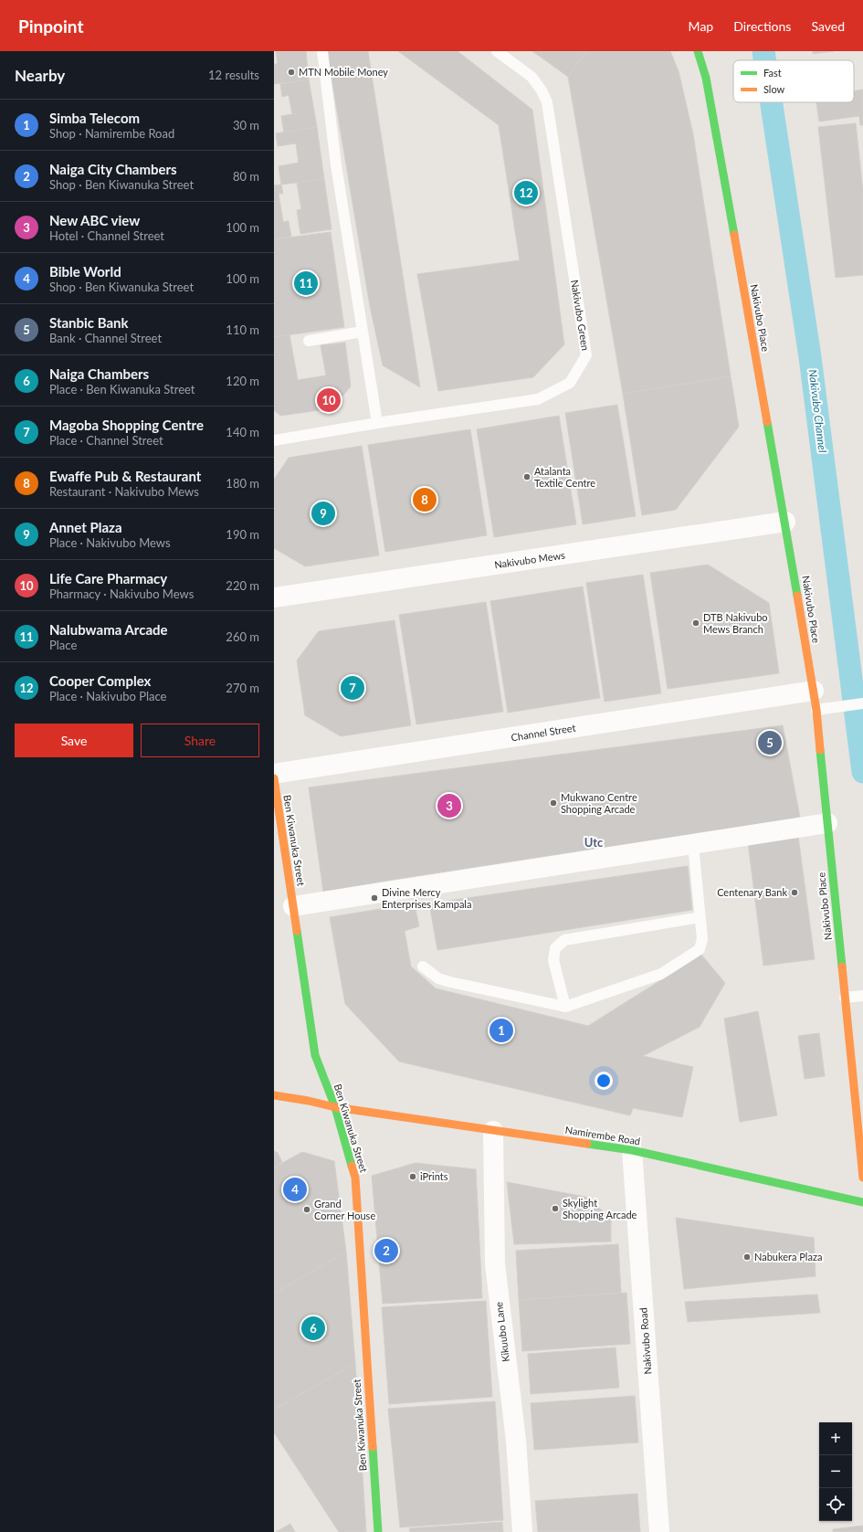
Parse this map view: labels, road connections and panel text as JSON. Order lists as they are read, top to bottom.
{
  "streets": {
    "main road": ["Nakivubo Place", "Ben Kiwanuka Street", "Namirembe Road"],
    "street": [
      "Nakivubo Mews",
      "Channel Street",
      "Kikuubo Lane",
      "Nakivubo Road"
    ],
    "lane": ["Nakivubo Green"]
  },
  "crossings": [
    ["Nakivubo Place", "Nakivubo Mews"],
    ["Nakivubo Place", "Channel Street"],
    ["Ben Kiwanuka Street", "Namirembe Road"],
    ["Namirembe Road", "Kikuubo Lane"],
    ["Namirembe Road", "Nakivubo Road"]
  ],
  "districts": ["Utc"],
  "water": ["Nakivubo Channel"],
  "places": [
    "MTN Mobile Money",
    "Atalanta Textile Centre",
    "DTB Nakivubo Mews Branch",
    "Mukwano Centre Shopping Arcade",
    "Centenary Bank",
    "Divine Mercy Enterprises Kampala",
    "iPrints",
    "Skylight Shopping Arcade",
    "Grand Corner House",
    "Nabukera Plaza"
  ],
  "legend": ["Fast", "Slow"],
  "page": {
    "header": "Pinpoint",
    "nav": ["Map", "Directions", "Saved"],
    "heading": ["Nearby", "12 results"],
    "list": [
      {
        "mark": "1",
        "name": "Simba Telecom",
        "note": "Shop · Namirembe Road",
        "value": "30 m"
      },
      {
        "mark": "2",
        "name": "Naiga City Chambers",
        "note": "Shop · Ben Kiwanuka Street",
        "value": "80 m"
      },
      {
        "mark": "3",
        "name": "New ABC view",
        "note": "Hotel · Channel Street",
        "value": "100 m"
      },
      {
        "mark": "4",
        "name": "Bible World",
        "note": "Shop · Ben Kiwanuka Street",
        "value": "100 m"
      },
      {
        "mark": "5",
        "name": "Stanbic Bank",
        "note": "Bank · Channel Street",
        "value": "110 m"
      },
      {
        "mark": "6",
        "name": "Naiga Chambers",
        "note": "Place · Ben Kiwanuka Street",
        "value": "120 m"
      },
      {
        "mark": "7",
        "name": "Magoba Shopping Centre",
        "note": "Place · Channel Street",
        "value": "140 m"
      },
      {
        "mark": "8",
        "name": "Ewaffe Pub & Restaurant",
        "note": "Restaurant · Nakivubo Mews",
        "value": "180 m"
      },
      {
        "mark": "9",
        "name": "Annet Plaza",
        "note": "Place · Nakivubo Mews",
        "value": "190 m"
      },
      {
        "mark": "10",
        "name": "Life Care Pharmacy",
        "note": "Pharmacy · Nakivubo Mews",
        "value": "220 m"
      },
      {
        "mark": "11",
        "name": "Nalubwama Arcade",
        "note": "Place",
        "value": "260 m"
      },
      {
        "mark": "12",
        "name": "Cooper Complex",
        "note": "Place · Nakivubo Place",
        "value": "270 m"
      }
    ],
    "pins": [
      "12",
      "11",
      "10",
      "8",
      "9",
      "7",
      "5",
      "3",
      "1",
      "4",
      "2",
      "6"
    ],
    "buttons": ["Save", "Share"],
    "map_buttons": ["+", "−"]
  }
}
